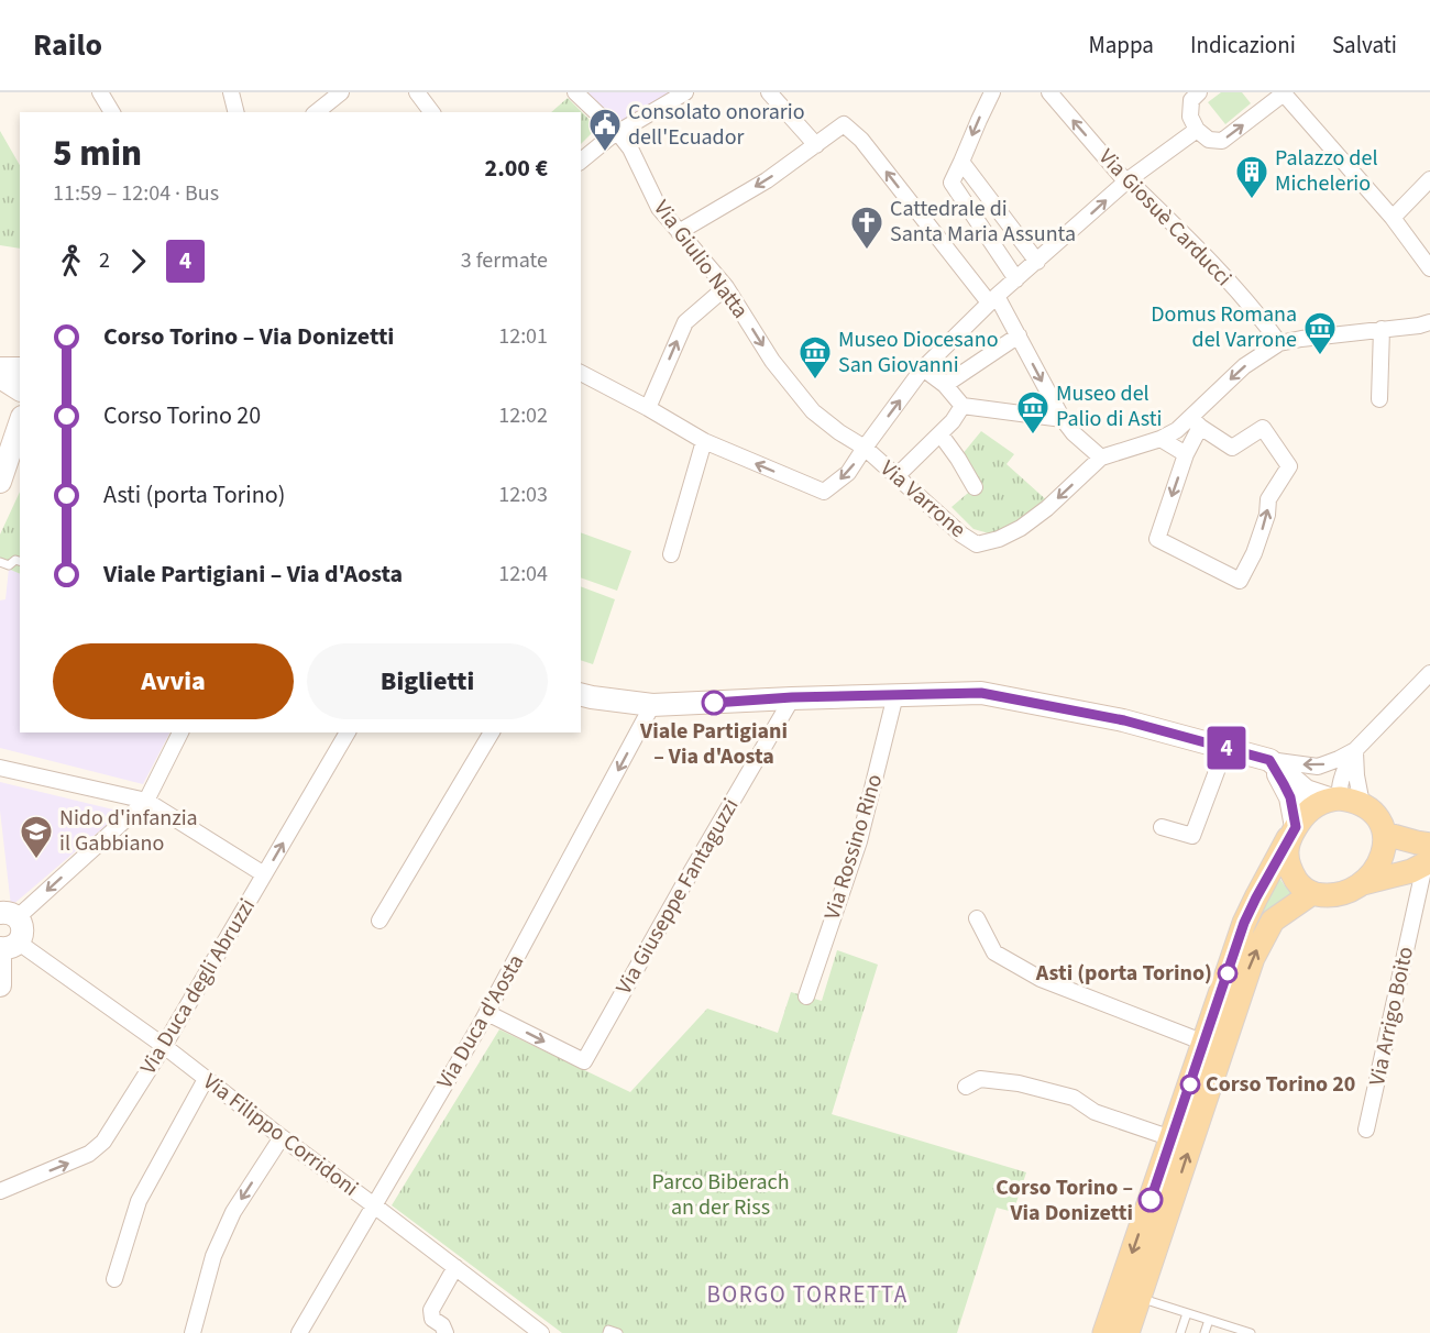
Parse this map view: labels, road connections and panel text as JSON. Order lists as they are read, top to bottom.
{
  "streets": {
    "street": [
      "Via Giosuè Carducci",
      "Via Giulio Natta",
      "Via Varrone",
      "Via Rossino Rino",
      "Via Giuseppe Fantaguzzi",
      "Via Duca degli Abruzzi",
      "Via Arrigo Boito",
      "Via Duca d'Aosta",
      "Via Filippo Corridoni"
    ]
  },
  "crossings": [
    ["Via Giosuè Carducci", "Via Varrone"],
    ["Via Giulio Natta", "Via Varrone"],
    ["Via Giuseppe Fantaguzzi", "Via Duca d'Aosta"],
    ["Via Duca degli Abruzzi", "Via Filippo Corridoni"],
    ["Via Duca d'Aosta", "Via Filippo Corridoni"]
  ],
  "one_way": ["Via Varrone", "Via Giuseppe Fantaguzzi"],
  "districts": ["BORGO TORRETTA"],
  "parks": ["Parco Biberach an der Riss"],
  "places": {
    "public building": ["Consolato onorario dell'Ecuador"],
    "building": ["Palazzo del Michelerio"],
    "church": ["Cattedrale di Santa Maria Assunta"],
    "museum": ["Domus Romana del Varrone", "Museo Diocesano San Giovanni", "Museo del Palio di Asti"],
    "other": [
      "Viale Partigiani – Via d'Aosta",
      "Asti (porta Torino)",
      "Corso Torino 20",
      "Corso Torino – Via Donizetti"
    ],
    "school or university": ["Nido d'infanzia il Gabbiano"]
  },
  "lines": ["bus line 4"],
  "page": {
    "header": "Railo",
    "nav": ["Mappa", "Indicazioni", "Salvati"],
    "on_map": "4",
    "heading": ["5 min", "11:59 – 12:04 · Bus", "2.00 €"],
    "legs": ["2", "4", "3 fermate"],
    "list": [
      {
        "name": "Corso Torino – Via Donizetti",
        "value": "12:01"
      },
      {
        "name": "Corso Torino 20",
        "value": "12:02"
      },
      {
        "name": "Asti (porta Torino)",
        "value": "12:03"
      },
      {
        "name": "Viale Partigiani – Via d'Aosta",
        "value": "12:04"
      }
    ],
    "buttons": ["Avvia", "Biglietti"]
  }
}
